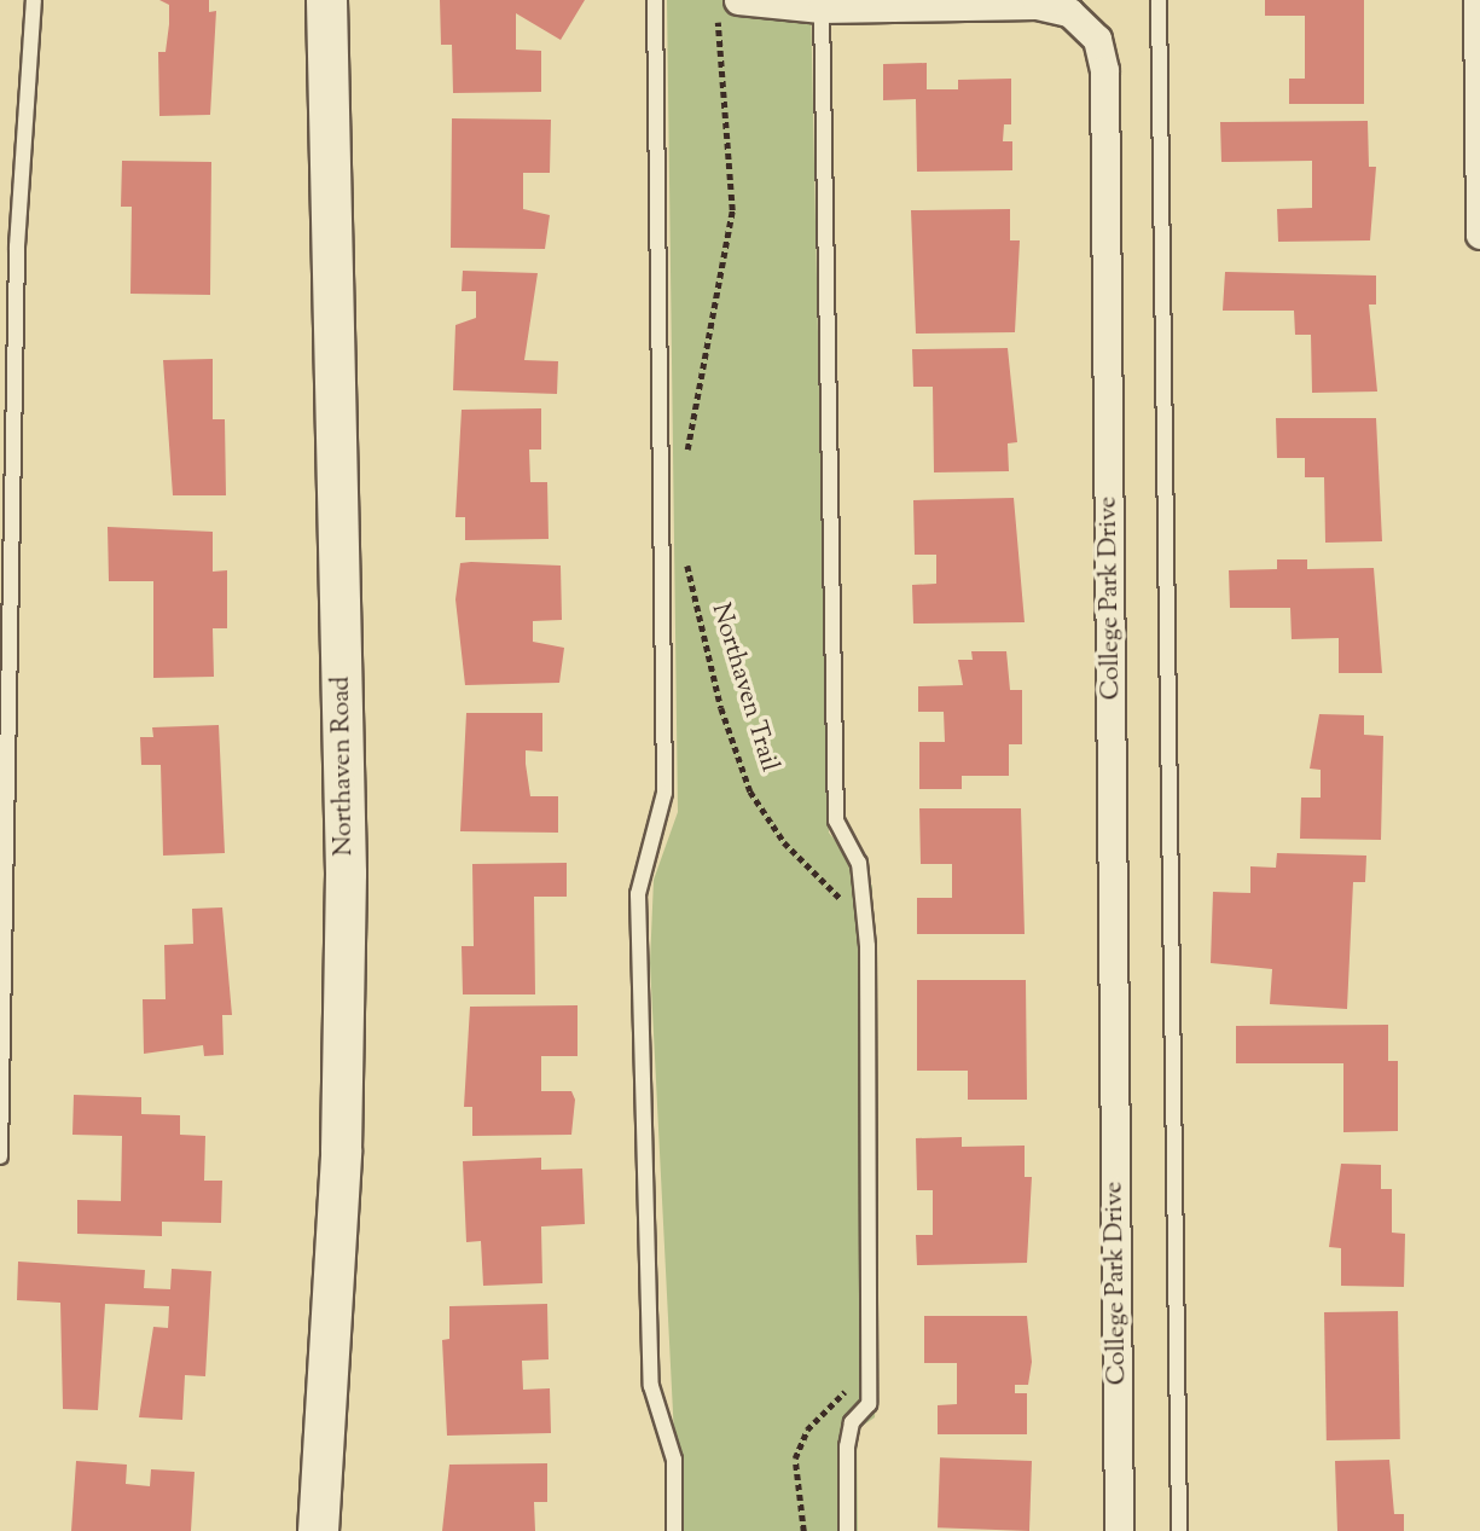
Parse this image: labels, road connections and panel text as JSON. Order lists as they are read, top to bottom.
{
  "streets": {
    "street": ["College Park Drive", "Northaven Road"],
    "path": ["Northaven Trail"]
  }
}
